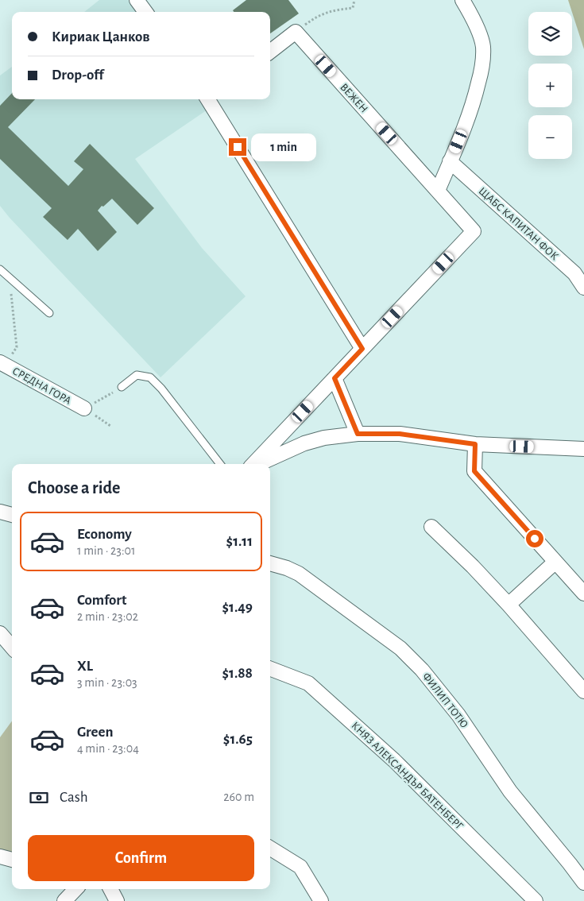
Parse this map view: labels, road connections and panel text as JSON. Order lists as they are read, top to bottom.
{
  "streets": {
    "street": [
      "ВЕЖЕН",
      "ЩАБС КАПИТАН ФОК",
      "СРЕДНА ГОРА",
      "ФИЛИП ТОТЮ",
      "КНЯЗ АЛЕКСАНДЪР БАТЕНБЕРГ"
    ]
  },
  "page": {
    "map_buttons": ["+", "−"],
    "banner": ["Кириак Цанков", "Drop-off"],
    "bubble": "1 min",
    "heading": "Choose a ride",
    "list": [
      {
        "name": "Economy",
        "note": "1 min · 23:01",
        "value": "$1.11"
      },
      {
        "name": "Comfort",
        "note": "2 min · 23:02",
        "value": "$1.49"
      },
      {
        "name": "XL",
        "note": "3 min · 23:03",
        "value": "$1.88"
      },
      {
        "name": "Green",
        "note": "4 min · 23:04",
        "value": "$1.65"
      }
    ],
    "pay": ["Cash", "260 m"],
    "buttons": "Confirm"
  }
}
